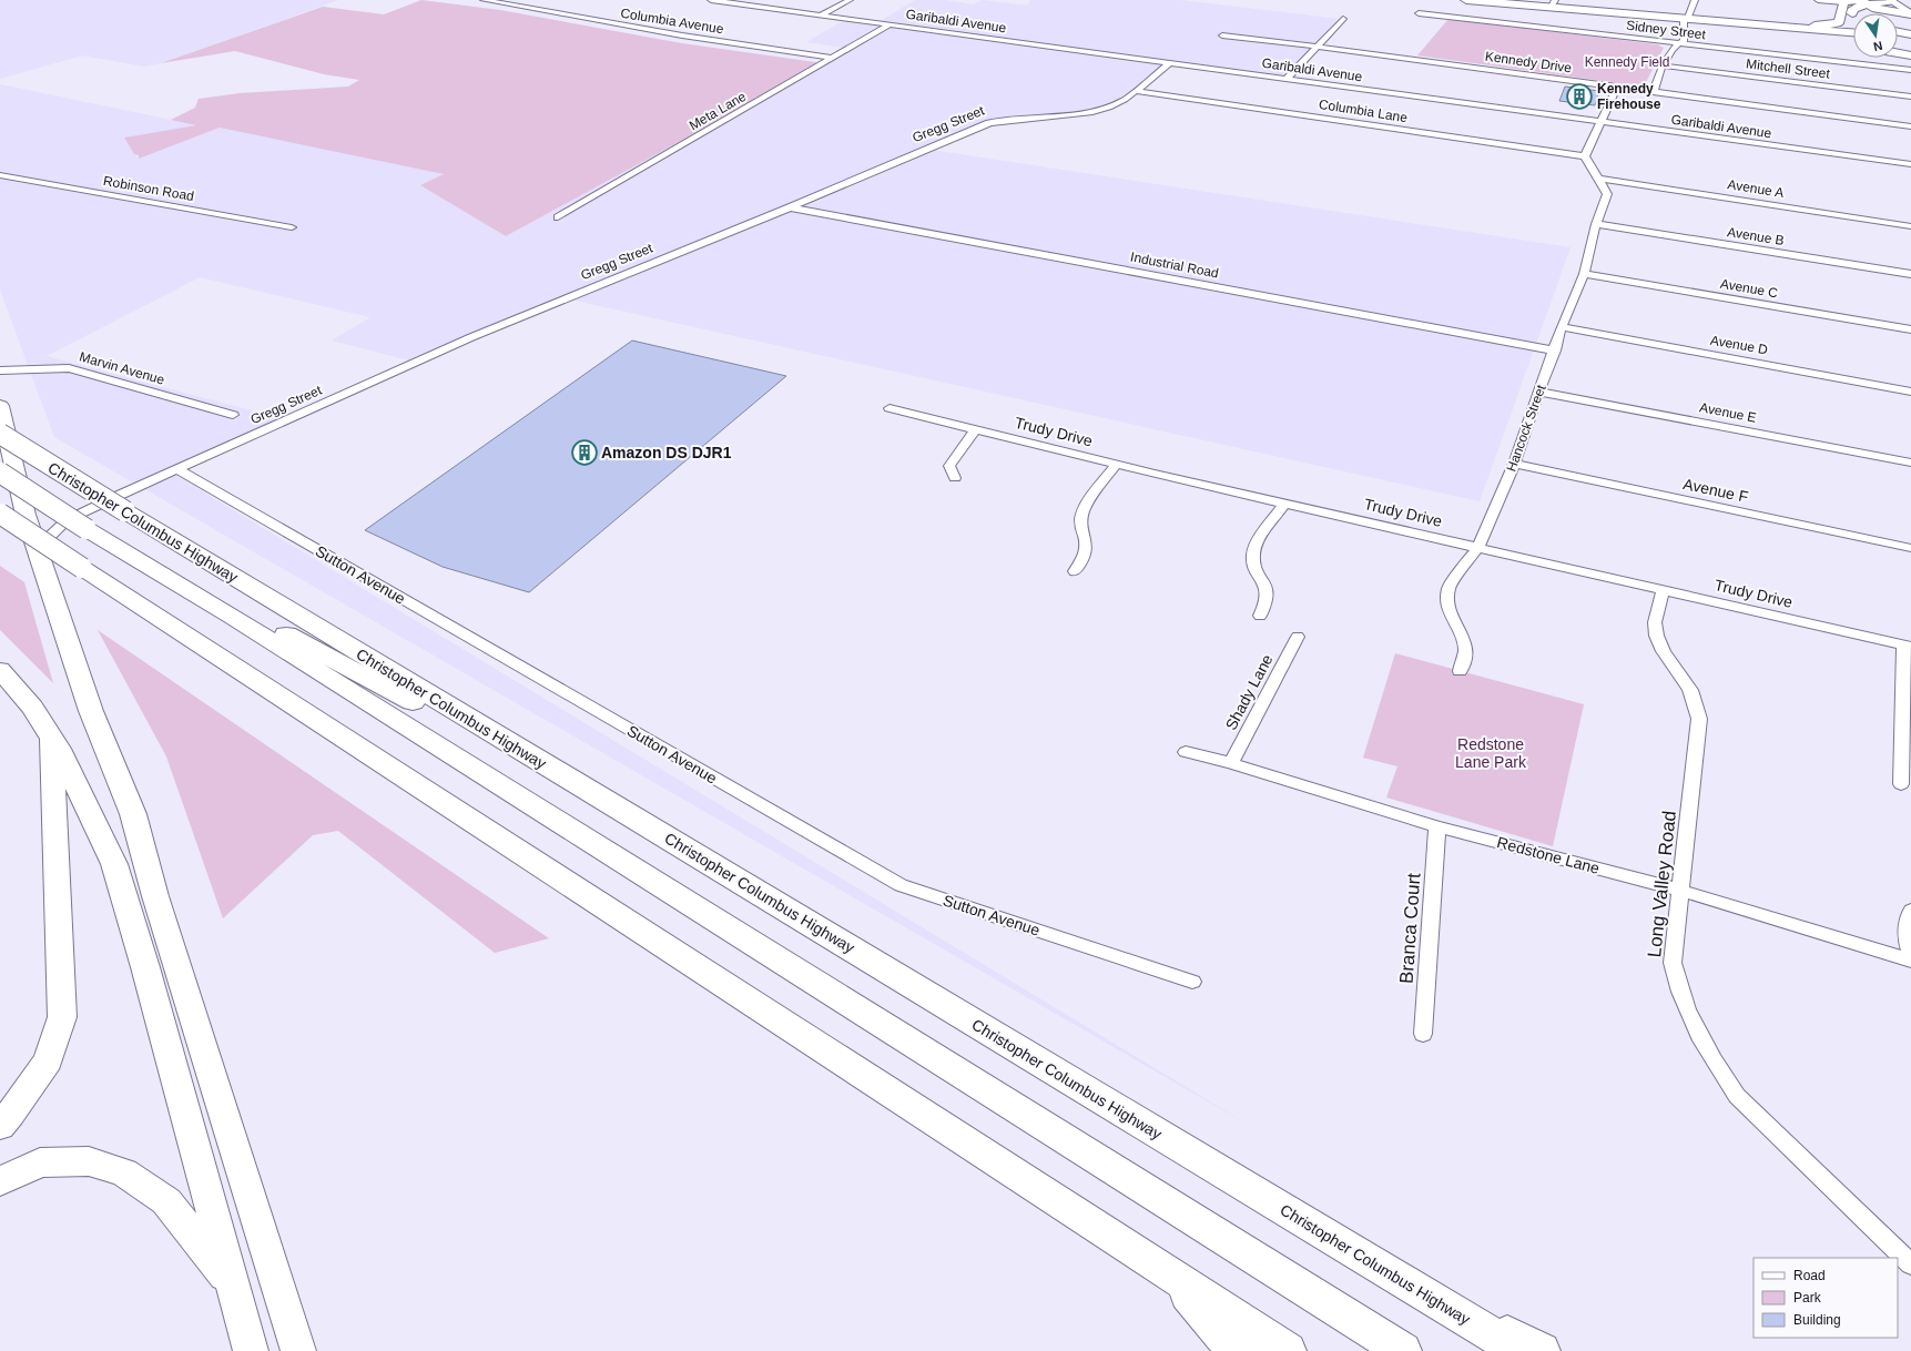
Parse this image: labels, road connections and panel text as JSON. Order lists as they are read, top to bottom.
{
  "streets": {
    "highway": ["Christopher Columbus Highway"],
    "street": [
      "Columbia Avenue",
      "Garibaldi Avenue",
      "Sidney Street",
      "Kennedy Drive",
      "Mitchell Street",
      "Meta Lane",
      "Columbia Lane",
      "Gregg Street",
      "Robinson Road",
      "Avenue A",
      "Avenue B",
      "Industrial Road",
      "Avenue C",
      "Avenue D",
      "Marvin Avenue",
      "Avenue E",
      "Hancock Street",
      "Trudy Drive",
      "Avenue F",
      "Sutton Avenue",
      "Shady Lane",
      "Redstone Lane",
      "Long Valley Road",
      "Branca Court"
    ]
  },
  "crossings": [
    ["Columbia Avenue", "Meta Lane"],
    ["Garibaldi Avenue", "Meta Lane"],
    ["Garibaldi Avenue", "Gregg Street"],
    ["Columbia Lane", "Gregg Street"],
    ["Gregg Street", "Industrial Road"],
    ["Gregg Street", "Christopher Columbus Highway"],
    ["Gregg Street", "Sutton Avenue"],
    ["Avenue A", "Hancock Street"],
    ["Avenue B", "Hancock Street"],
    ["Industrial Road", "Hancock Street"],
    ["Avenue C", "Hancock Street"],
    ["Avenue D", "Hancock Street"],
    ["Avenue E", "Hancock Street"],
    ["Hancock Street", "Trudy Drive"],
    ["Hancock Street", "Avenue F"],
    ["Trudy Drive", "Long Valley Road"],
    ["Shady Lane", "Redstone Lane"],
    ["Redstone Lane", "Long Valley Road"],
    ["Redstone Lane", "Branca Court"]
  ],
  "parks": ["Kennedy Field", "Redstone Lane Park"],
  "places": {
    "building": ["Kennedy Firehouse", "Amazon DS DJR1"]
  },
  "legend": ["Road", "Park", "Building"],
  "north": "bottom"
}
